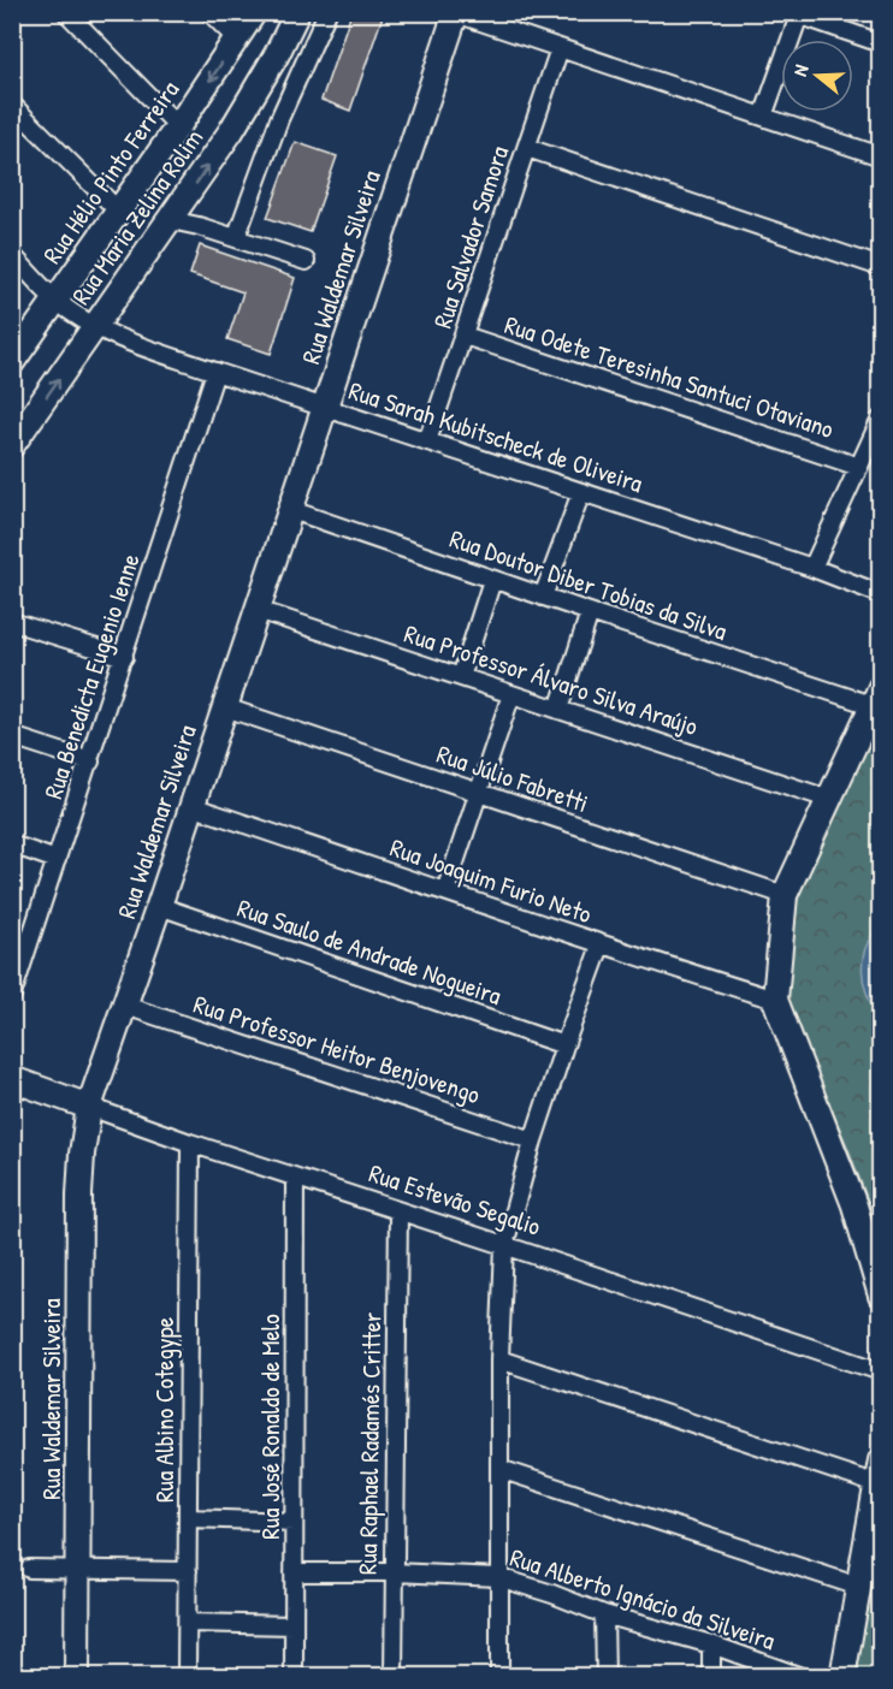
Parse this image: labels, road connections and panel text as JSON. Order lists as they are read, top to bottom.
{
  "streets": {
    "street": [
      "Rua Hélio Pinto Ferreira",
      "Rua Maria Zelina Rolim",
      "Rua Salvador Samora",
      "Rua Waldemar Silveira",
      "Rua Odete Teresinha Santuci Otaviano",
      "Rua Sarah Kubitscheck de Oliveira",
      "Rua Doutor Diber Tobias da Silva",
      "Rua Benedicta Eugenio Ienne",
      "Rua Professor Álvaro Silva Araújo",
      "Rua Júlio Fabretti",
      "Rua Joaquim Furio Neto",
      "Rua Saulo de Andrade Nogueira",
      "Rua Professor Heitor Benjovengo",
      "Rua Estevão Segalio",
      "Rua Albino Cotegype",
      "Rua José Ronaldo de Melo",
      "Rua Raphael Radamés Critter",
      "Rua Alberto Ignácio da Silveira"
    ]
  },
  "crossings": [
    ["Rua Hélio Pinto Ferreira", "Rua Sarah Kubitscheck de Oliveira"],
    ["Rua Maria Zelina Rolim", "Rua Sarah Kubitscheck de Oliveira"],
    ["Rua Salvador Samora", "Rua Odete Teresinha Santuci Otaviano"],
    ["Rua Salvador Samora", "Rua Sarah Kubitscheck de Oliveira"],
    ["Rua Waldemar Silveira", "Rua Sarah Kubitscheck de Oliveira"],
    ["Rua Waldemar Silveira", "Rua Doutor Diber Tobias da Silva"],
    ["Rua Waldemar Silveira", "Rua Professor Álvaro Silva Araújo"],
    ["Rua Waldemar Silveira", "Rua Júlio Fabretti"],
    ["Rua Waldemar Silveira", "Rua Joaquim Furio Neto"],
    ["Rua Waldemar Silveira", "Rua Saulo de Andrade Nogueira"],
    ["Rua Waldemar Silveira", "Rua Professor Heitor Benjovengo"],
    ["Rua Waldemar Silveira", "Rua Estevão Segalio"],
    ["Rua Sarah Kubitscheck de Oliveira", "Rua Benedicta Eugenio Ienne"],
    ["Rua Estevão Segalio", "Rua Albino Cotegype"],
    ["Rua Estevão Segalio", "Rua José Ronaldo de Melo"],
    ["Rua Estevão Segalio", "Rua Raphael Radamés Critter"],
    ["Rua José Ronaldo de Melo", "Rua Alberto Ignácio da Silveira"],
    ["Rua Raphael Radamés Critter", "Rua Alberto Ignácio da Silveira"]
  ],
  "north": "left"
}
